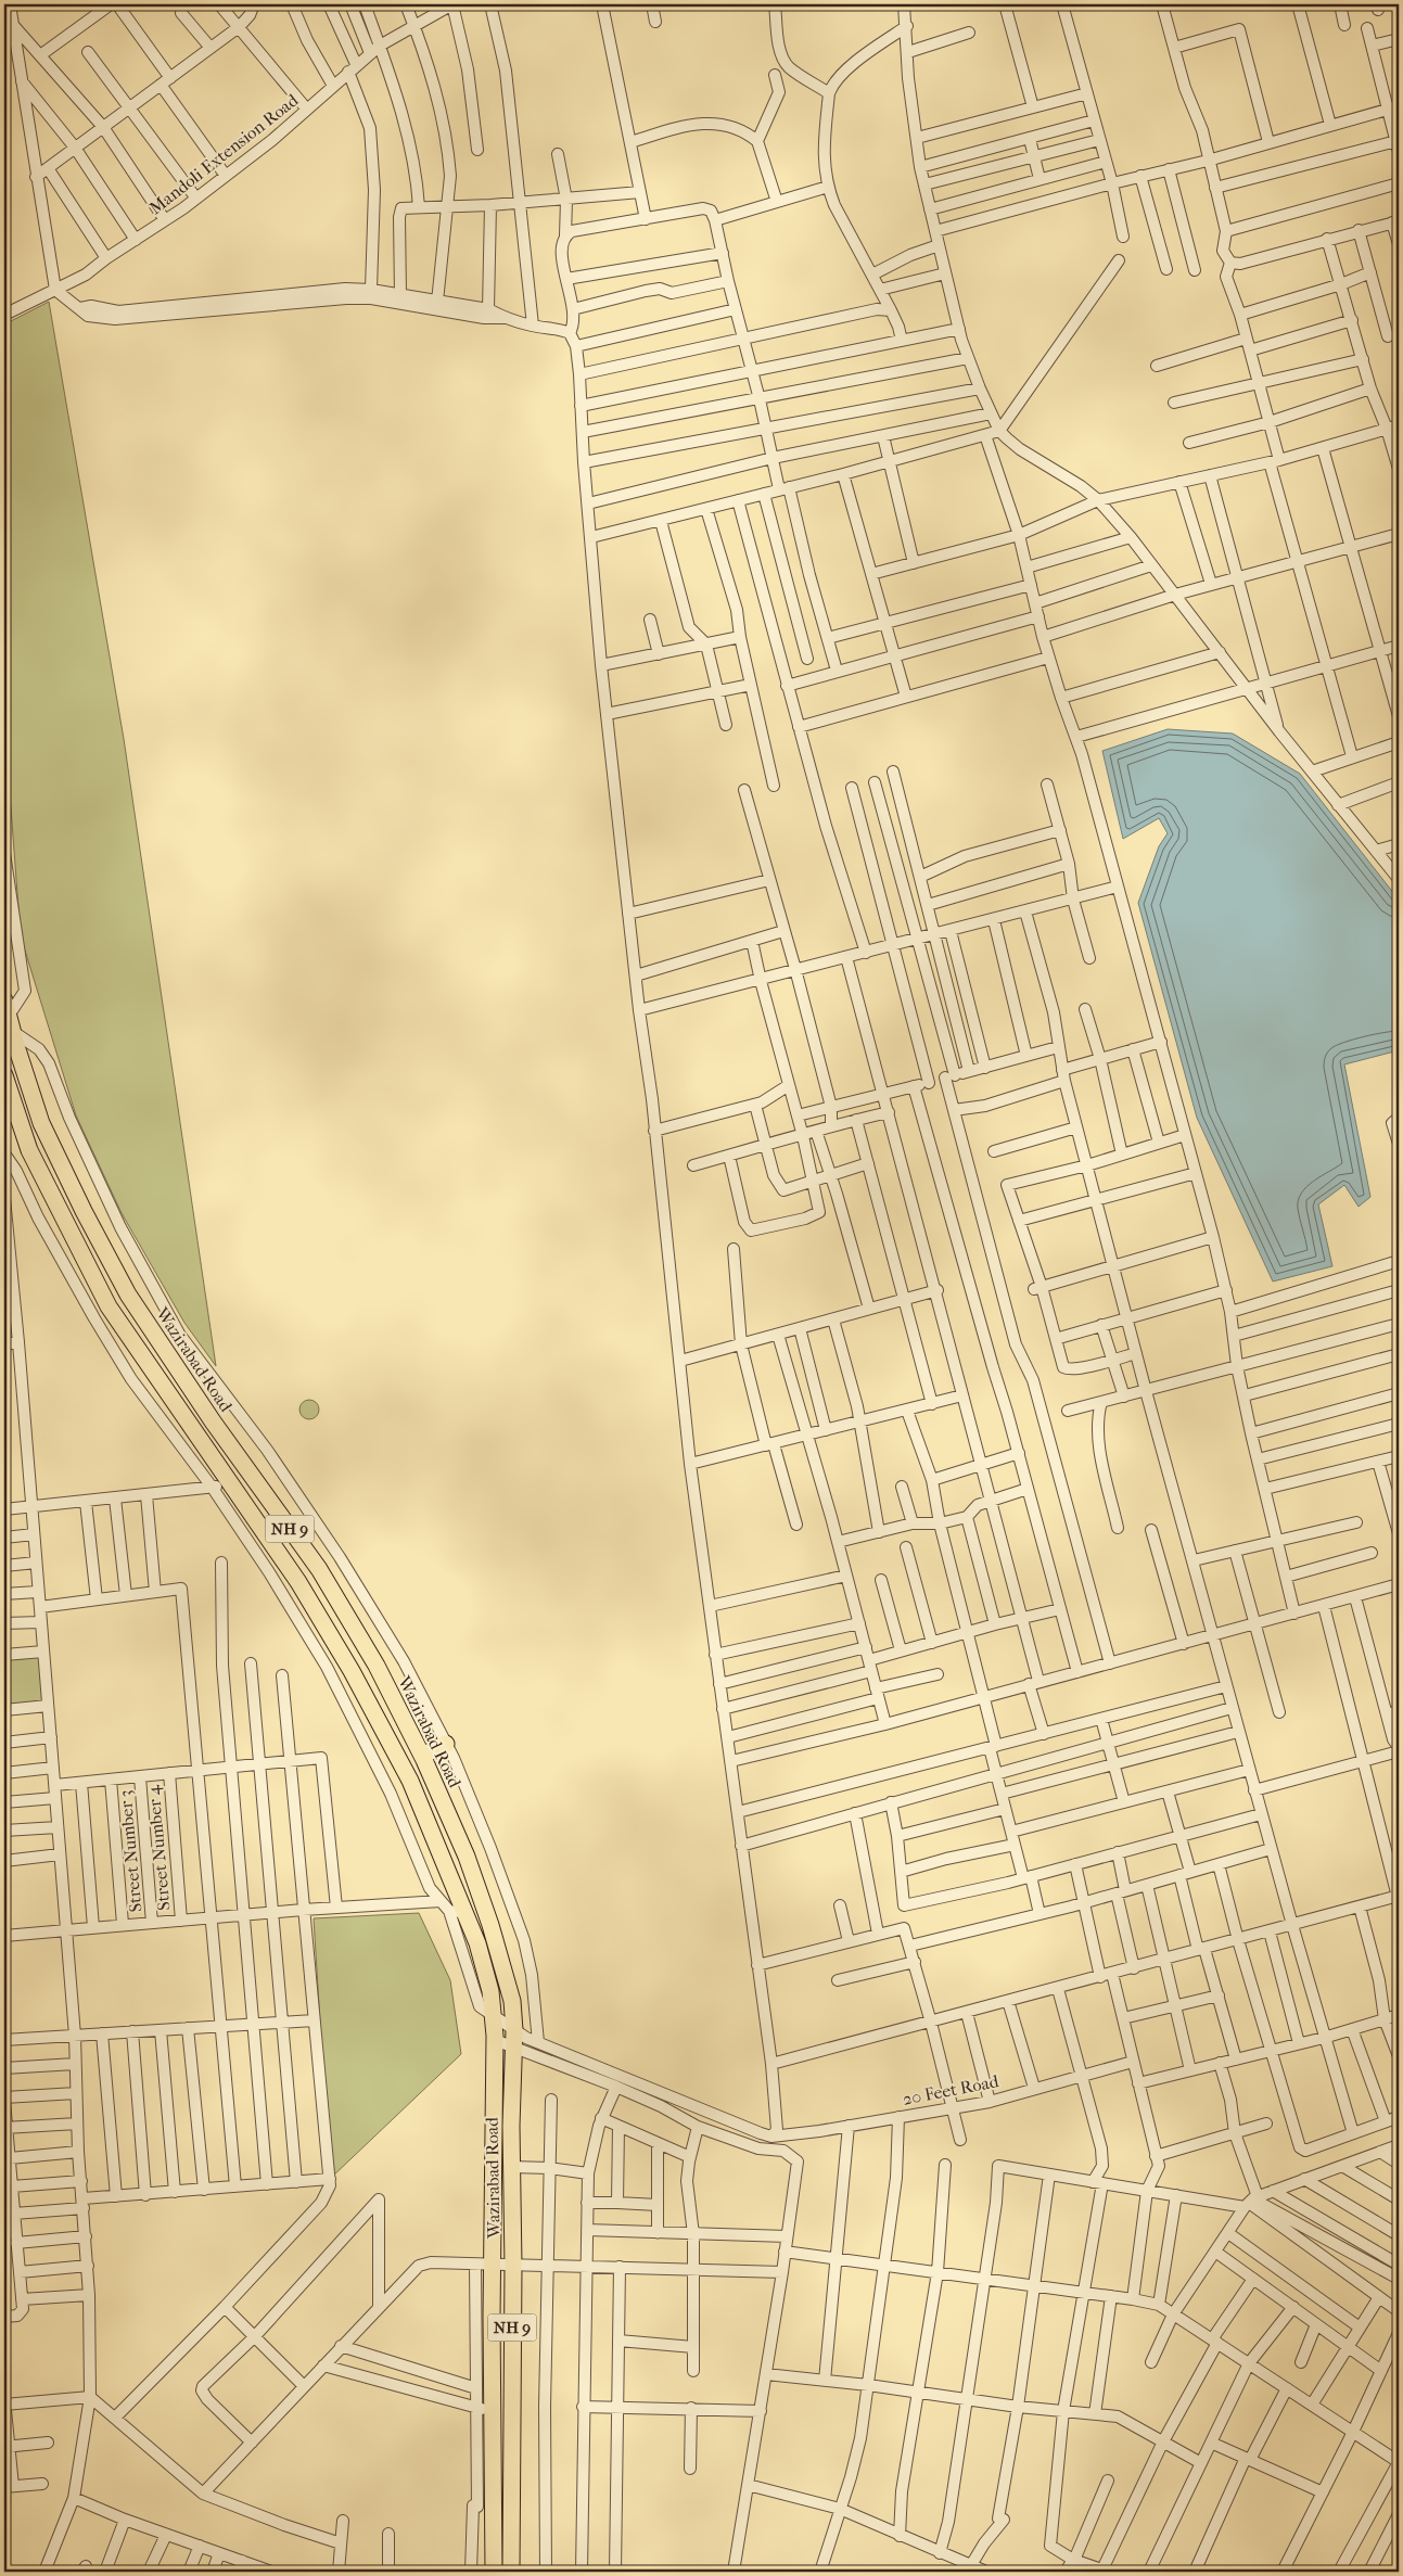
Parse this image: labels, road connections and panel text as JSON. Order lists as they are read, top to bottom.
{
  "streets": {
    "highway": ["Wazirabad Road", "NH 9"],
    "street": [
      "Mandoli Extension Road",
      "Street Number 4",
      "Street Number 3",
      "20 Feet Road"
    ]
  }
}
